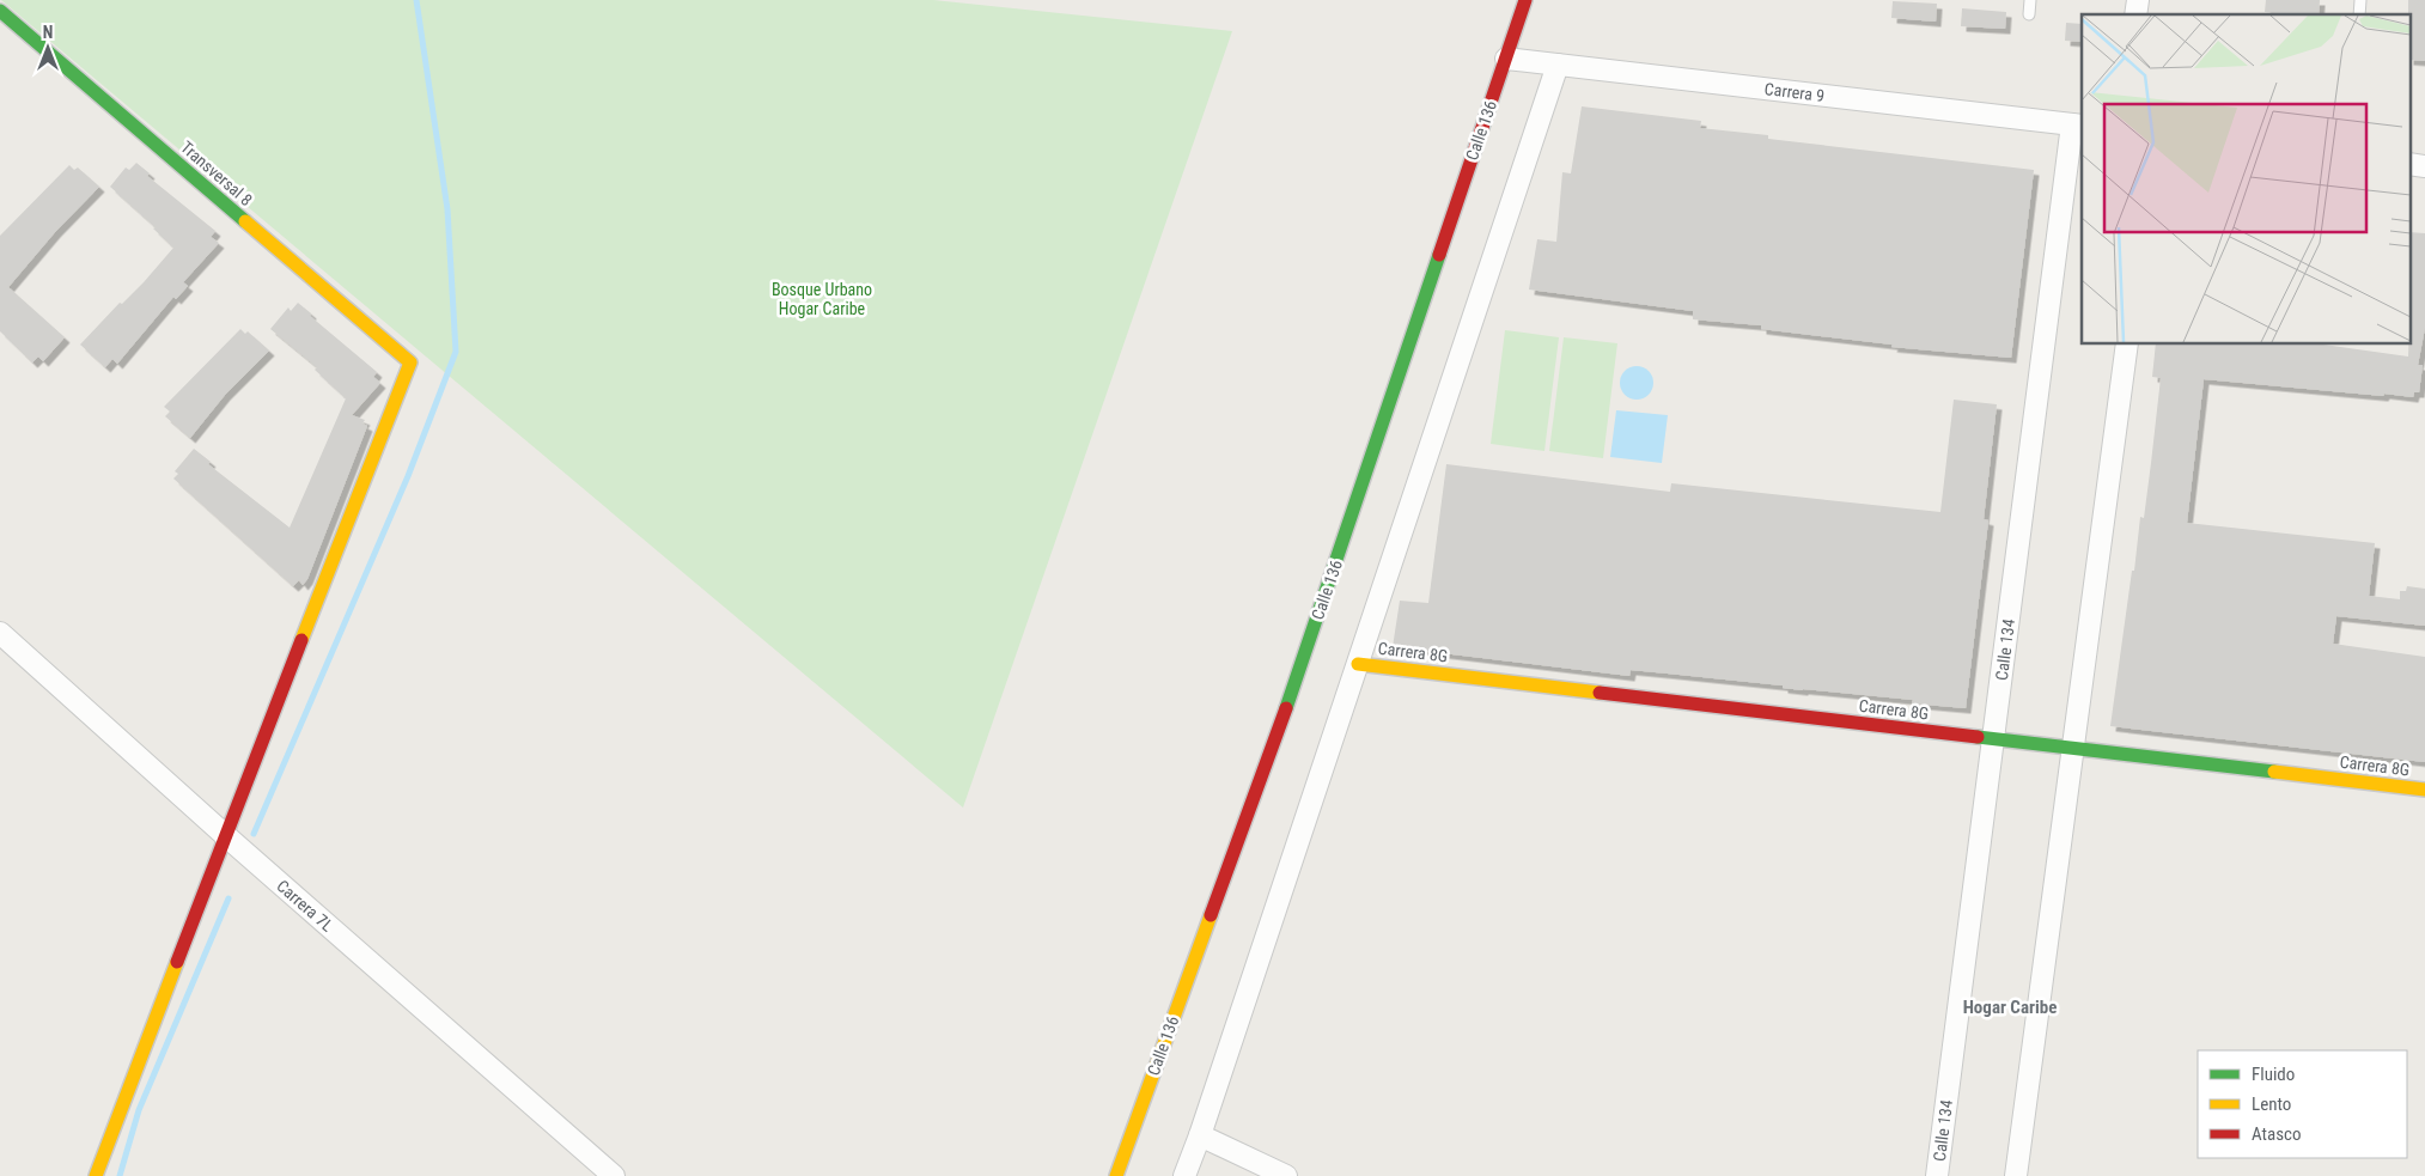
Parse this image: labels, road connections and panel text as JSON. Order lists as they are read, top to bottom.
{
  "streets": {
    "street": [
      "Carrera 9",
      "Calle 136",
      "Transversal 8",
      "Calle 134",
      "Carrera 8G",
      "Carrera 7L"
    ]
  },
  "crossings": [
    ["Carrera 9", "Calle 136"],
    ["Carrera 9", "Calle 134"],
    ["Transversal 8", "Carrera 7L"],
    ["Calle 134", "Carrera 8G"]
  ],
  "districts": ["Hogar Caribe"],
  "parks": ["Bosque Urbano Hogar Caribe"],
  "legend": ["Fluido", "Lento", "Atasco"],
  "north": "top"
}
